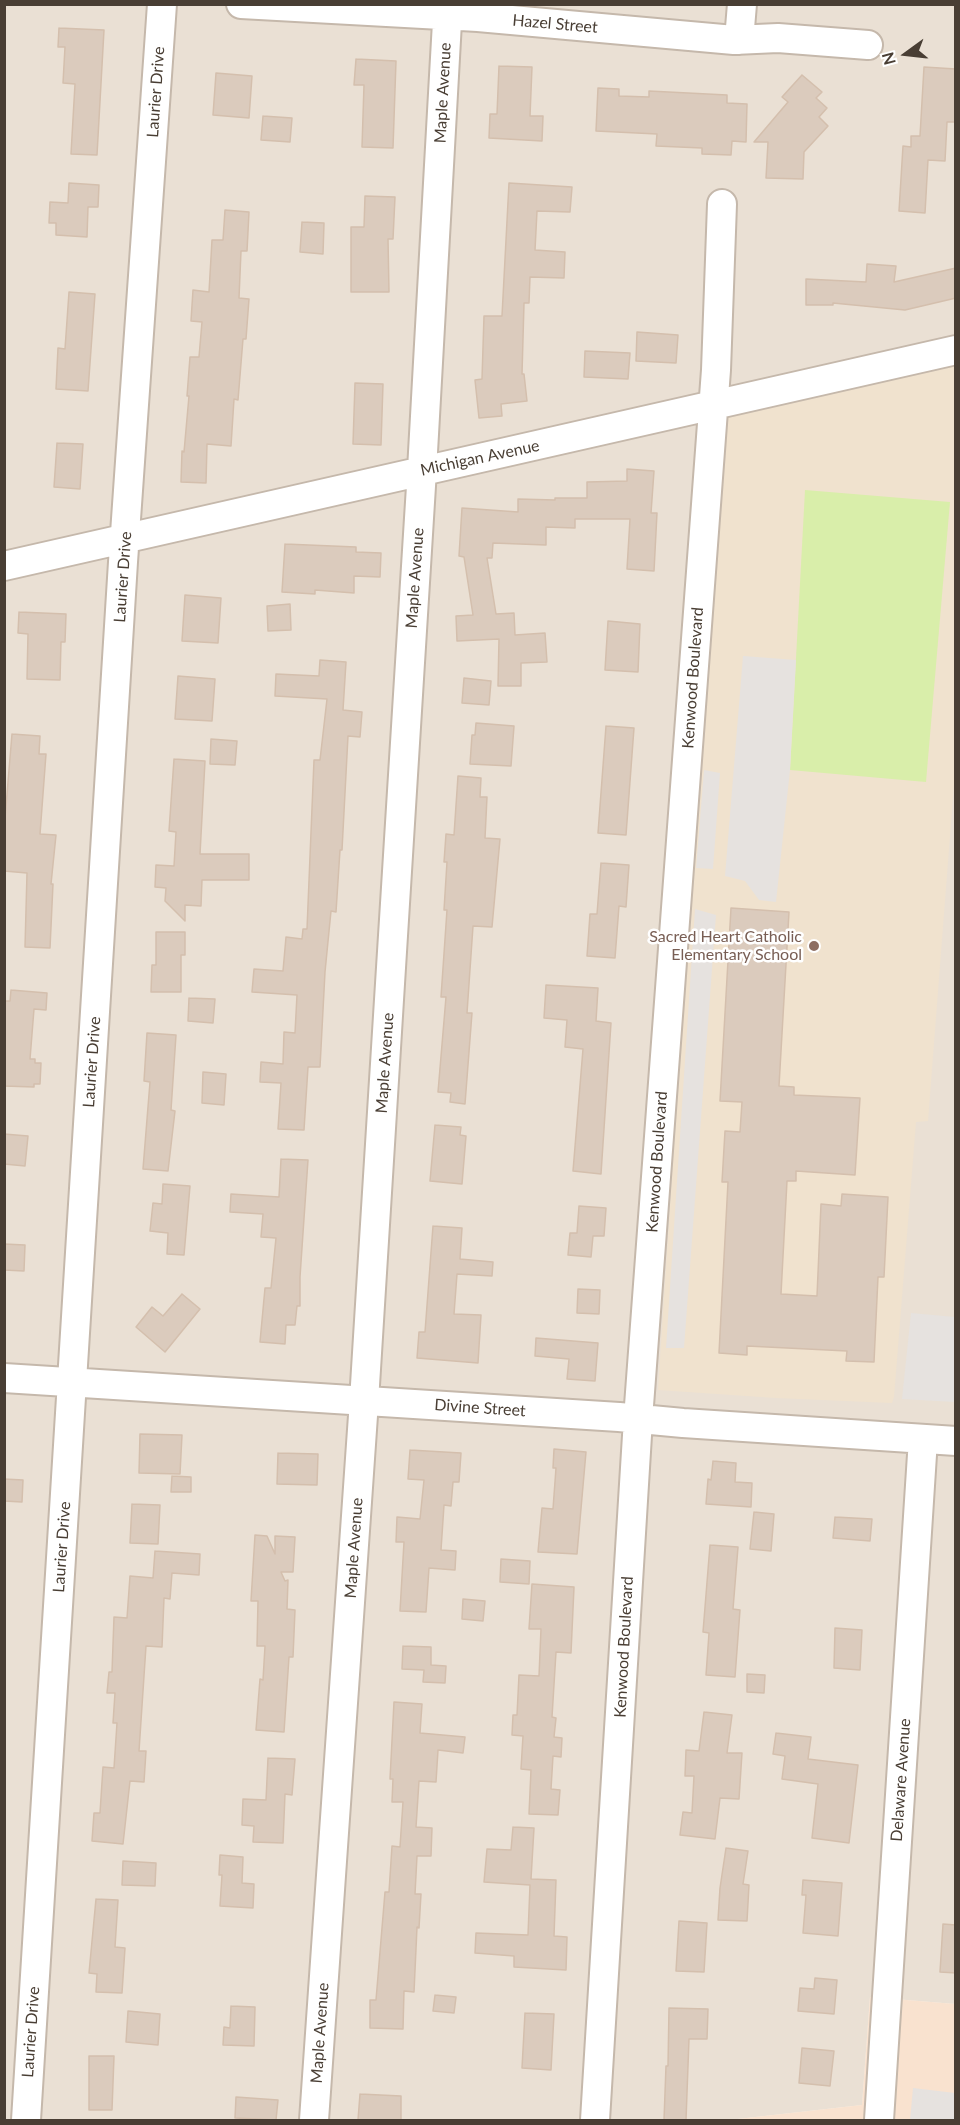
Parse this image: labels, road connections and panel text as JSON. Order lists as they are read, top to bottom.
{
  "streets": {
    "street": [
      "Hazel Street",
      "Laurier Drive",
      "Maple Avenue",
      "Michigan Avenue",
      "Kenwood Boulevard",
      "Divine Street",
      "Delaware Avenue"
    ]
  },
  "crossings": [
    ["Hazel Street", "Maple Avenue"],
    ["Laurier Drive", "Michigan Avenue"],
    ["Laurier Drive", "Divine Street"],
    ["Maple Avenue", "Michigan Avenue"],
    ["Maple Avenue", "Divine Street"],
    ["Michigan Avenue", "Kenwood Boulevard"],
    ["Kenwood Boulevard", "Divine Street"],
    ["Divine Street", "Delaware Avenue"]
  ],
  "places": ["Sacred Heart Catholic Elementary School"],
  "north": "left"
}
